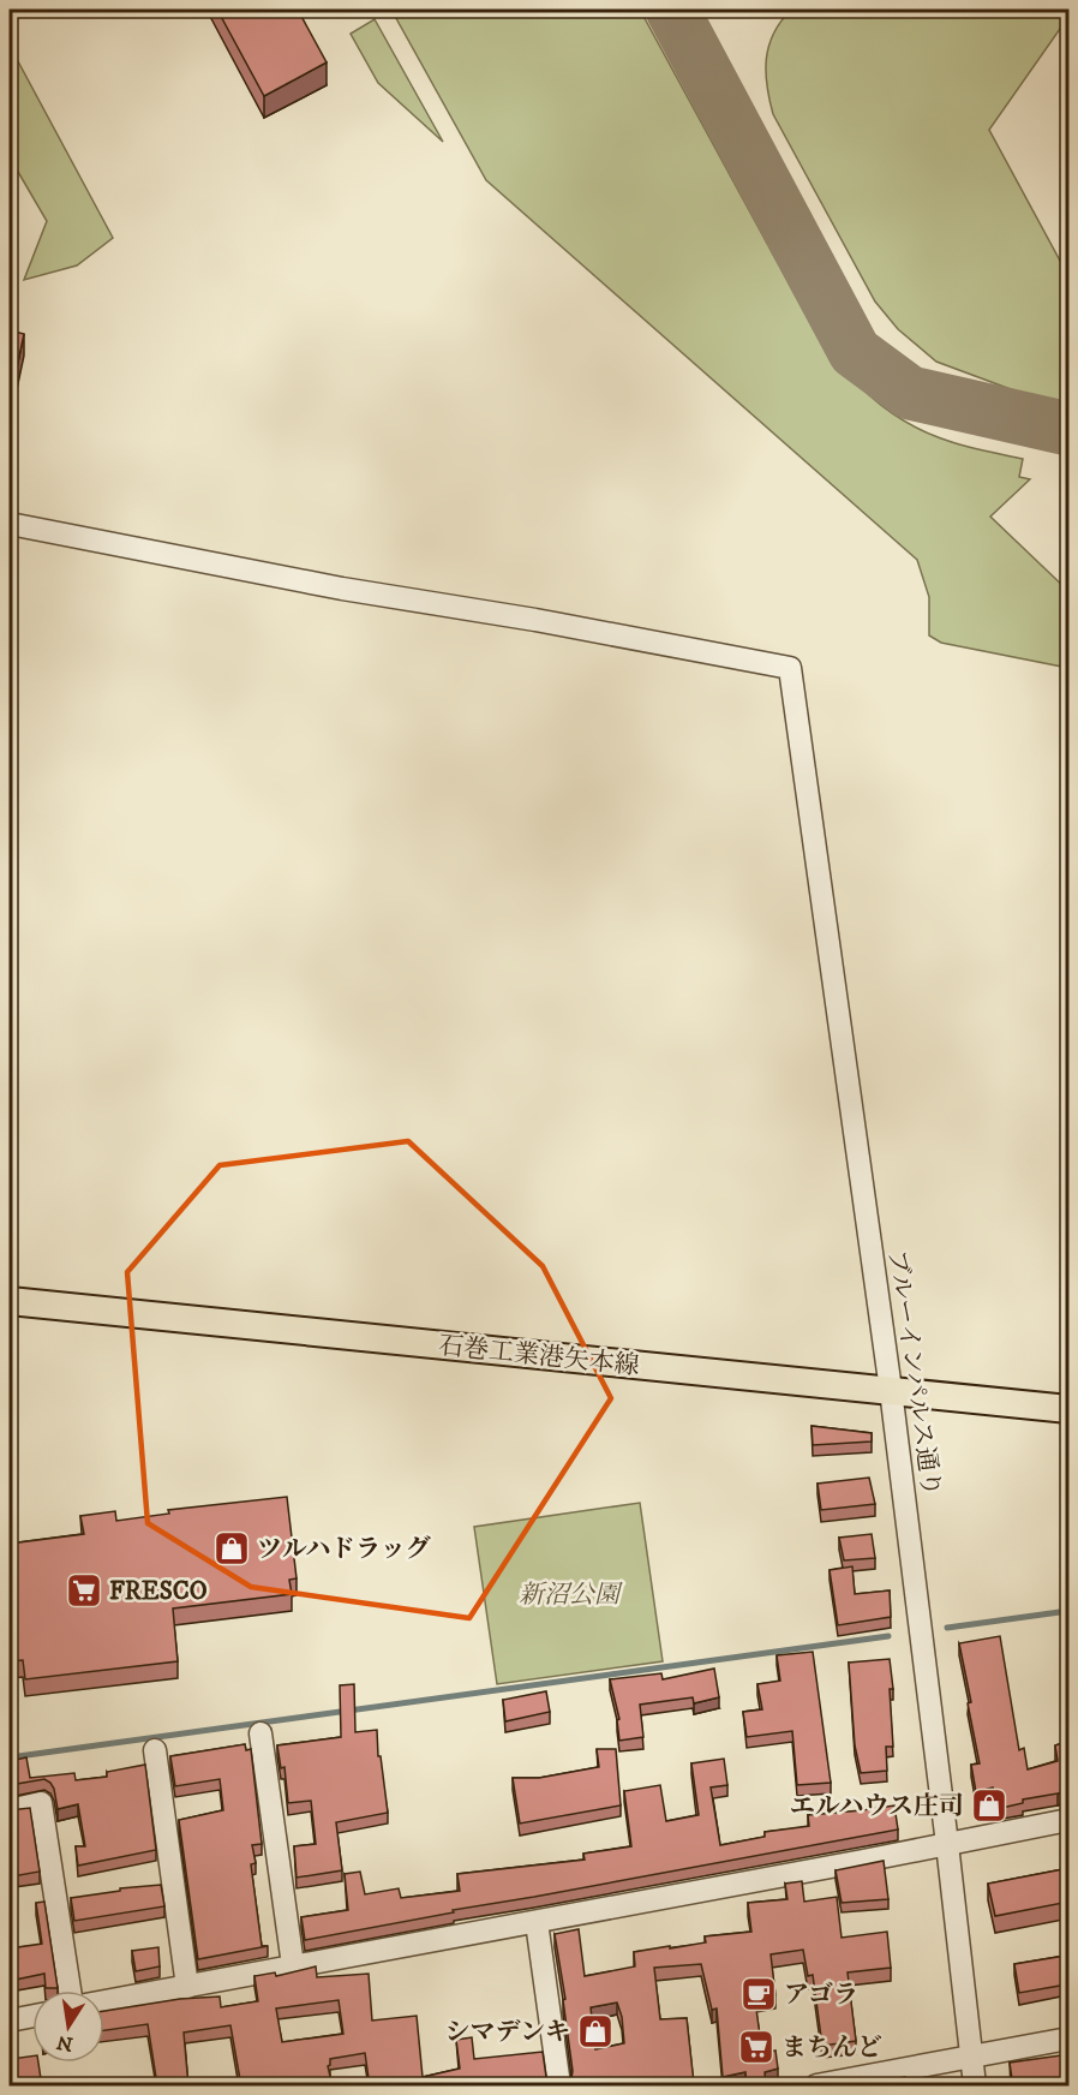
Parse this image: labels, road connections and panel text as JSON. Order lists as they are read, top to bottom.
{
  "streets": {
    "main road": ["石巻工業港矢本線"],
    "street": ["ブルーインパルス通り"]
  },
  "crossings": [
    ["石巻工業港矢本線", "ブルーインパルス通り"]
  ],
  "parks": ["新沼公園"],
  "places": {
    "shop": ["ツルハドラッグ", "エルハウス庄司", "シマデンキ"],
    "supermarket": ["FRESCO", "まちんど"],
    "cafe": ["アゴラ"]
  },
  "north": "bottom"
}
